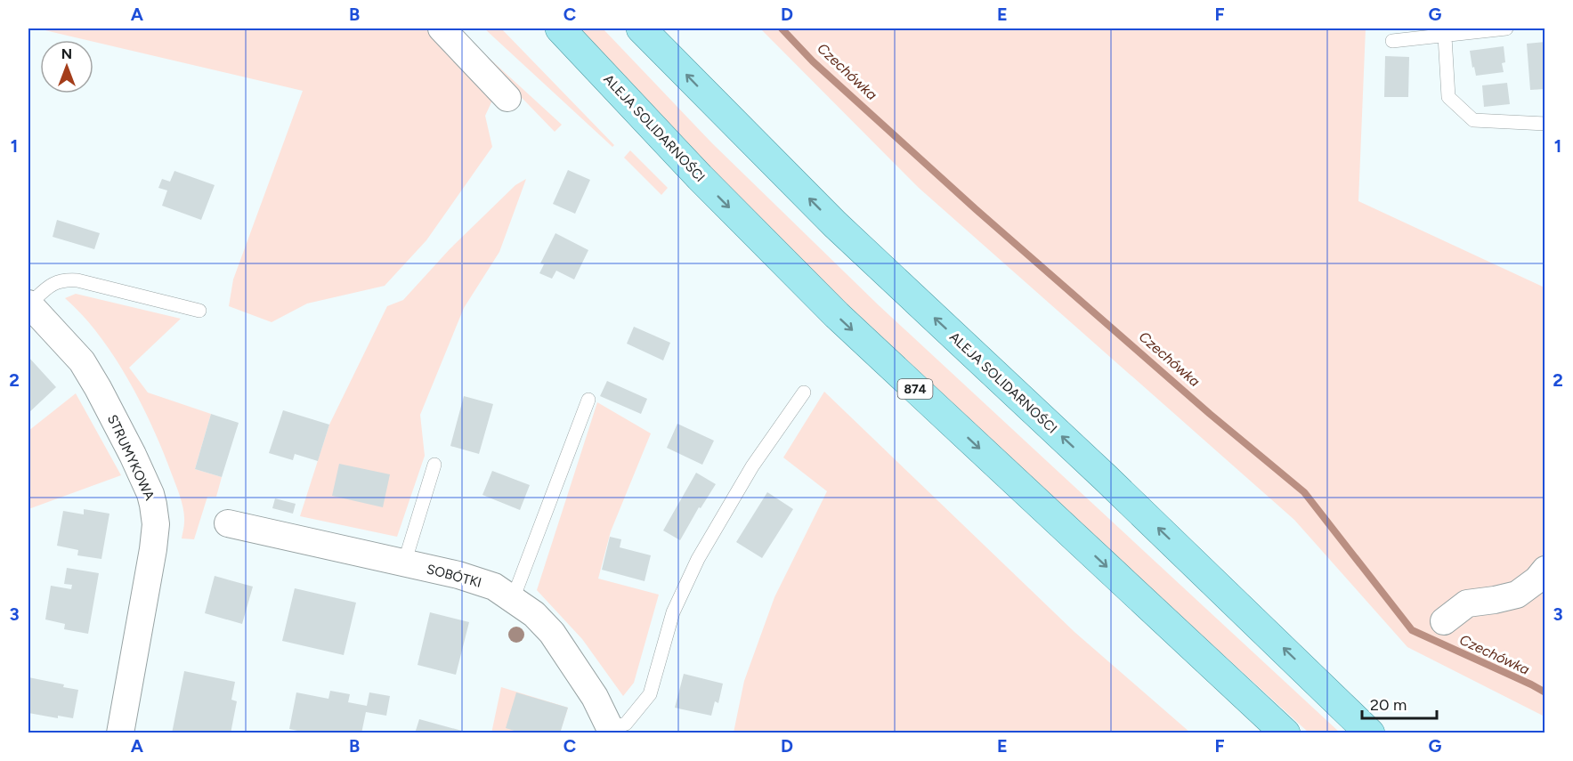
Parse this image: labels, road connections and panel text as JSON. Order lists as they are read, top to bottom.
{
  "streets": {
    "main road": ["ALEJA SOLIDARNOŚCI", "874"],
    "street": ["STRUMYKOWA", "SOBÓTKI"]
  },
  "water": ["Czechówka"],
  "scale_bar": "20 m",
  "north": "top",
  "grid": {
    "columns": [
      "A",
      "B",
      "C",
      "D",
      "E",
      "F",
      "G"
    ],
    "rows": ["1", "2", "3"]
  }
}
